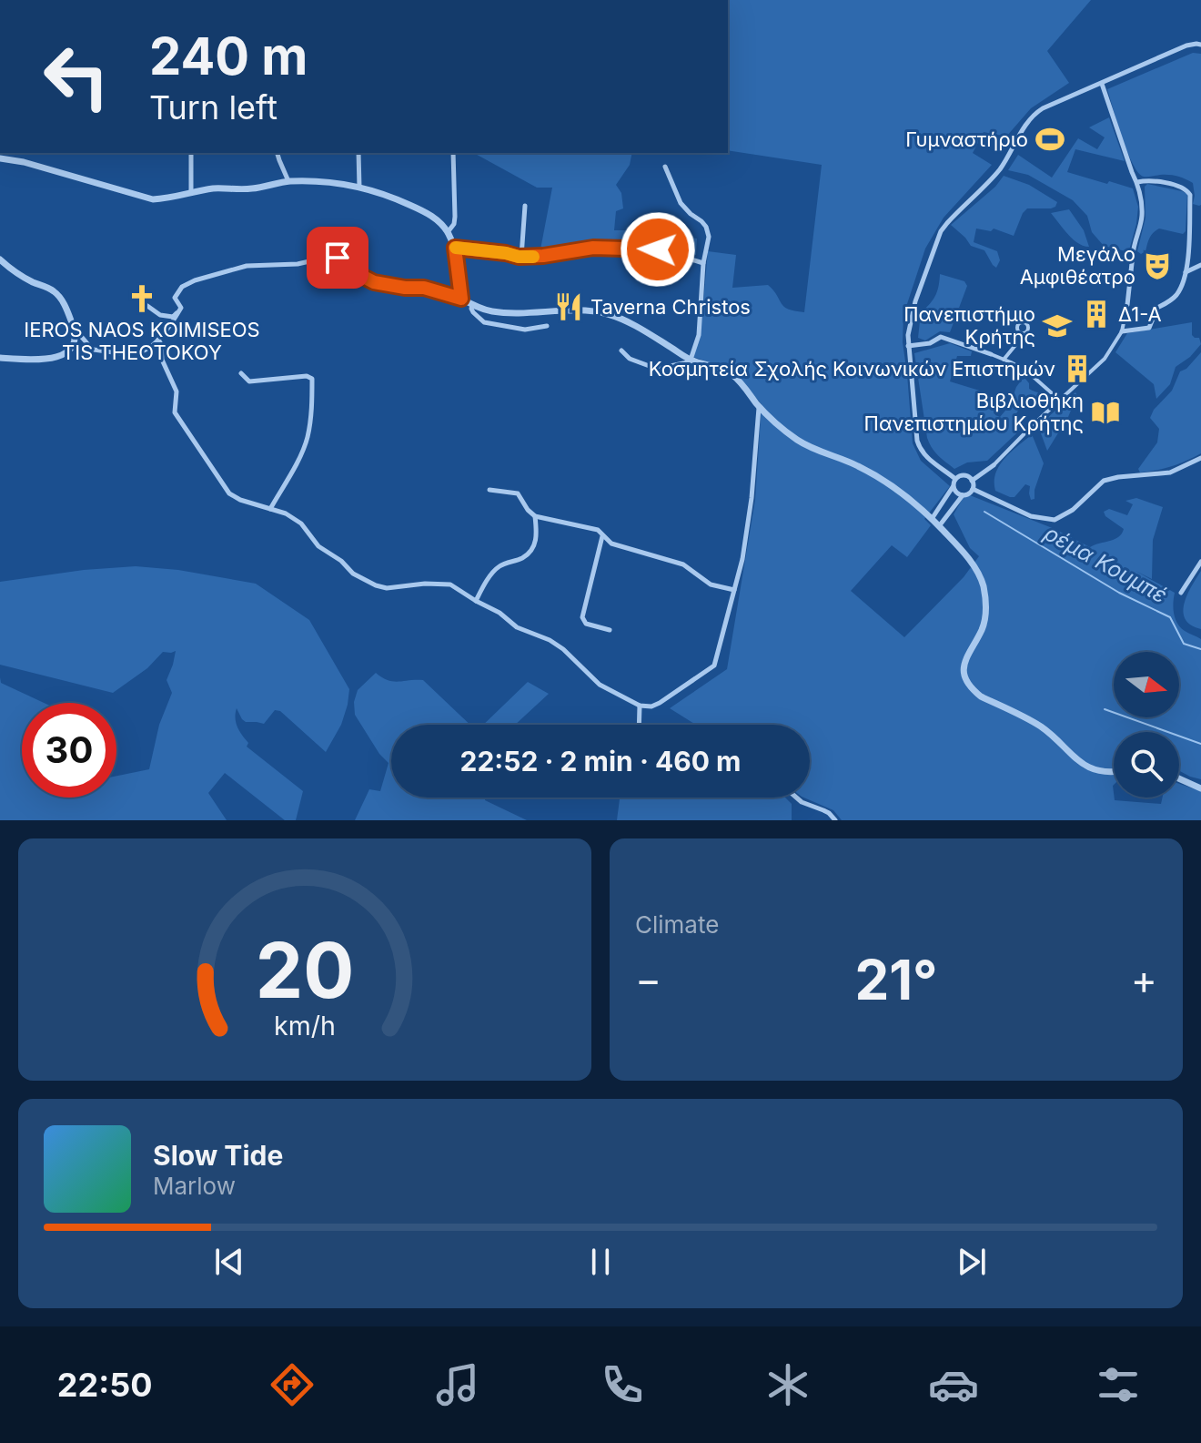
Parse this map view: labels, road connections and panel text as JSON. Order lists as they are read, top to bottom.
{
  "water": ["ρέμα Κουμπέ"],
  "places": {
    "sports": ["Γυμναστήριο"],
    "theatre": ["Μεγάλο Αμφιθέατρο"],
    "church": ["IEROS NAOS KOIMISEOS TIS THEOTOKOY"],
    "restaurant": ["Taverna Christos"],
    "building": ["Δ1-Α", "Κοσμητεία Σχολής Κοινωνικών Επιστημών"],
    "school or university": ["Πανεπιστήμιο Κρήτης"],
    "library": ["Βιβλιοθήκη Πανεπιστημίου Κρήτης"]
  },
  "north": "right",
  "page": {
    "turn": ["240 m", "Turn left"],
    "limit": "30",
    "trip": "22:52 · 2 min · 460 m",
    "tile": "Climate",
    "heat": ["−", "21°", "+"],
    "song": ["Slow Tide", "Marlow"],
    "tabs": "22:50",
    "gauge": ["20", "km/h"]
  }
}
